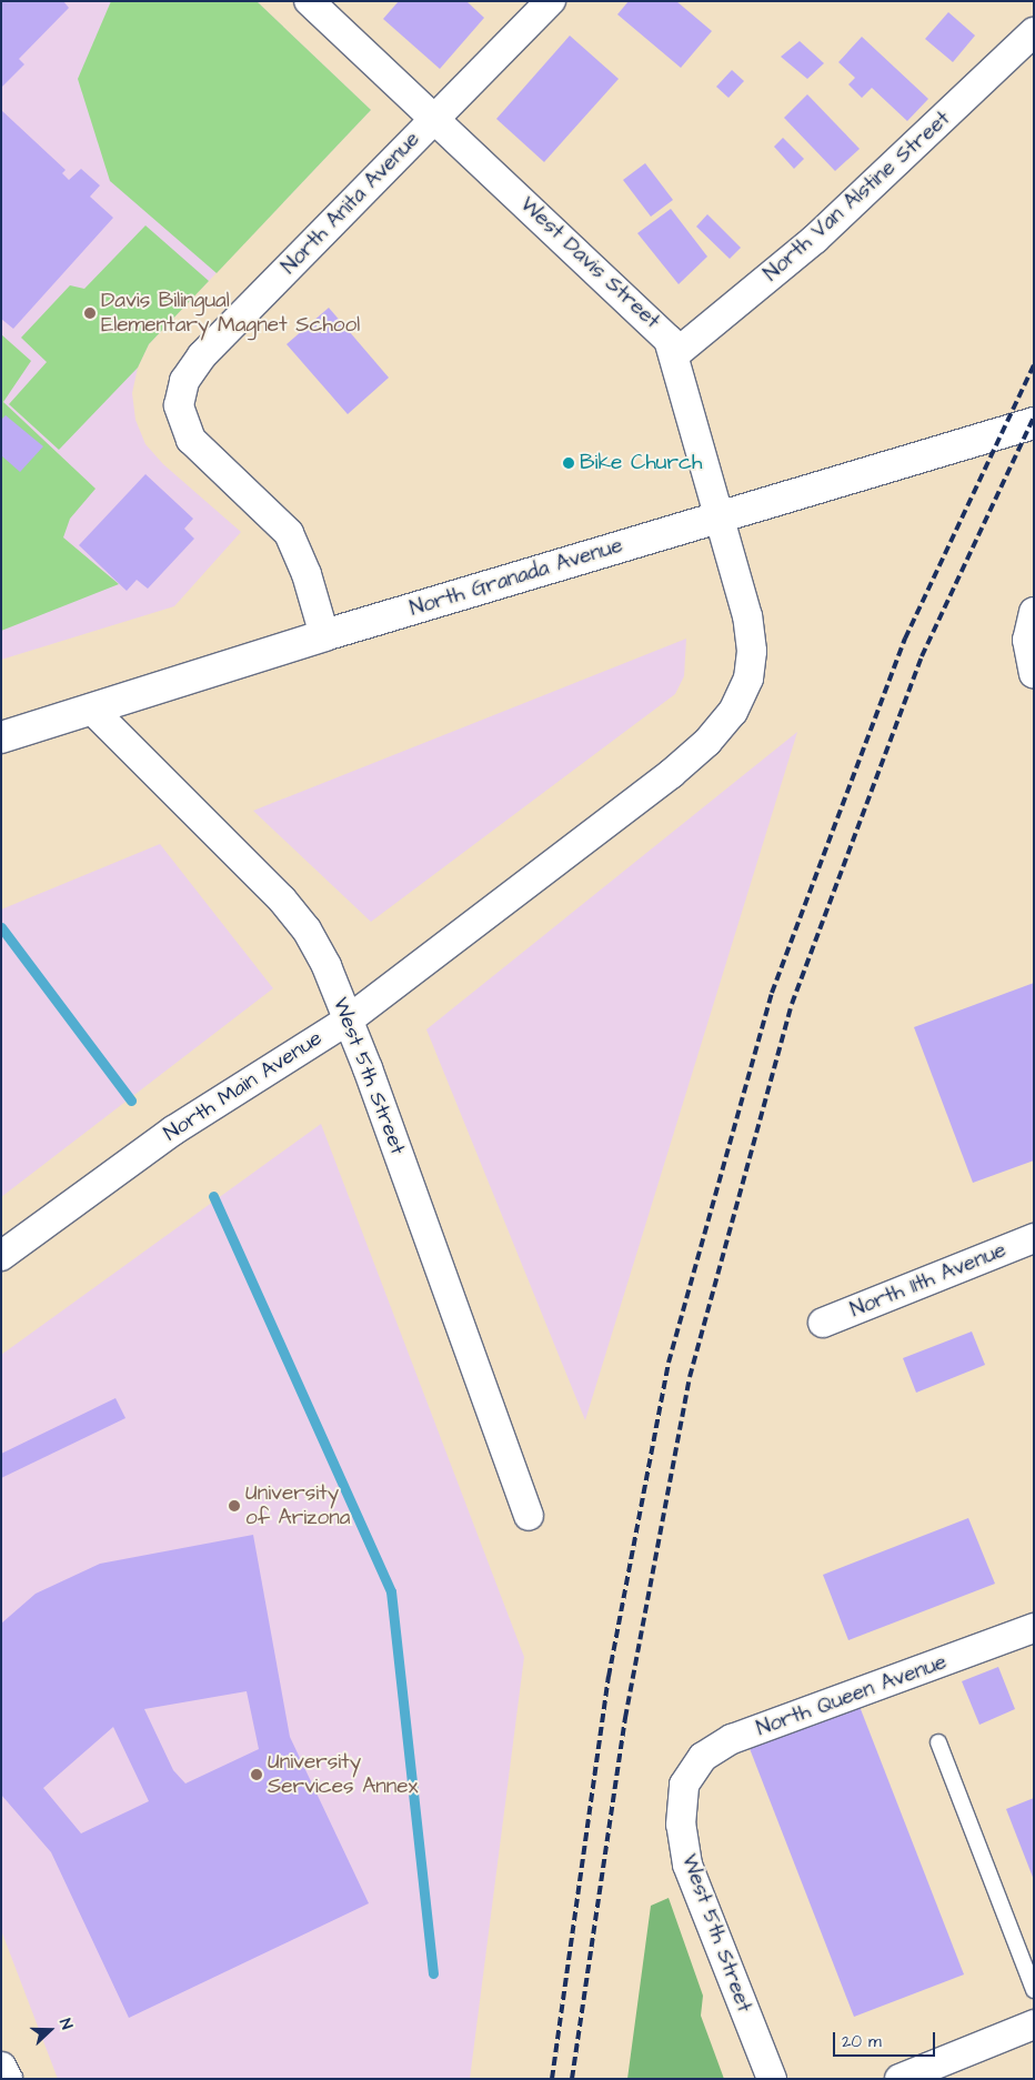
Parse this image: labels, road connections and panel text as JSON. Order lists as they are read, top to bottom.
{
  "streets": {
    "main road": ["North Granada Avenue"],
    "street": [
      "North Van Alstine Street",
      "North Anita Avenue",
      "West Davis Street",
      "West 5th Street",
      "North Main Avenue",
      "North 11th Avenue",
      "North Queen Avenue"
    ]
  },
  "crossings": [
    ["North Van Alstine Street", "West Davis Street"],
    ["North Anita Avenue", "West Davis Street"],
    ["North Anita Avenue", "North Granada Avenue"],
    ["West Davis Street", "North Granada Avenue"],
    ["West Davis Street", "North Main Avenue"],
    ["North Granada Avenue", "West 5th Street"],
    ["West 5th Street", "North Main Avenue"],
    ["West 5th Street", "North Queen Avenue"]
  ],
  "places": [
    "Davis Bilingual Elementary Magnet School",
    "Bike Church",
    "University of Arizona",
    "University Services Annex"
  ],
  "scale_bar": "20 m",
  "north": "right"
}
